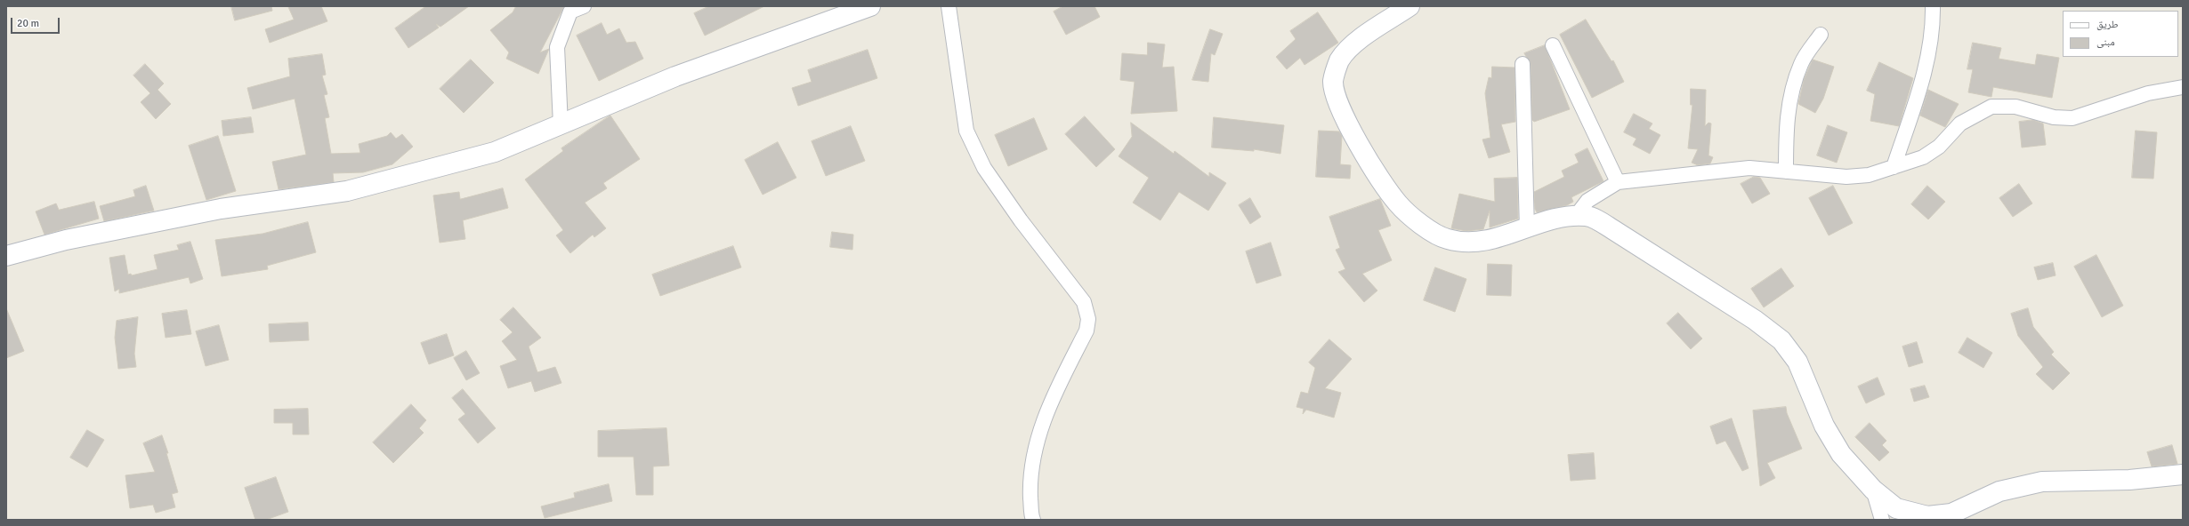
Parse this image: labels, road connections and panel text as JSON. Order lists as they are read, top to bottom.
{
  "legend": ["طريق", "مبنى"],
  "scale_bar": "20 m"
}
